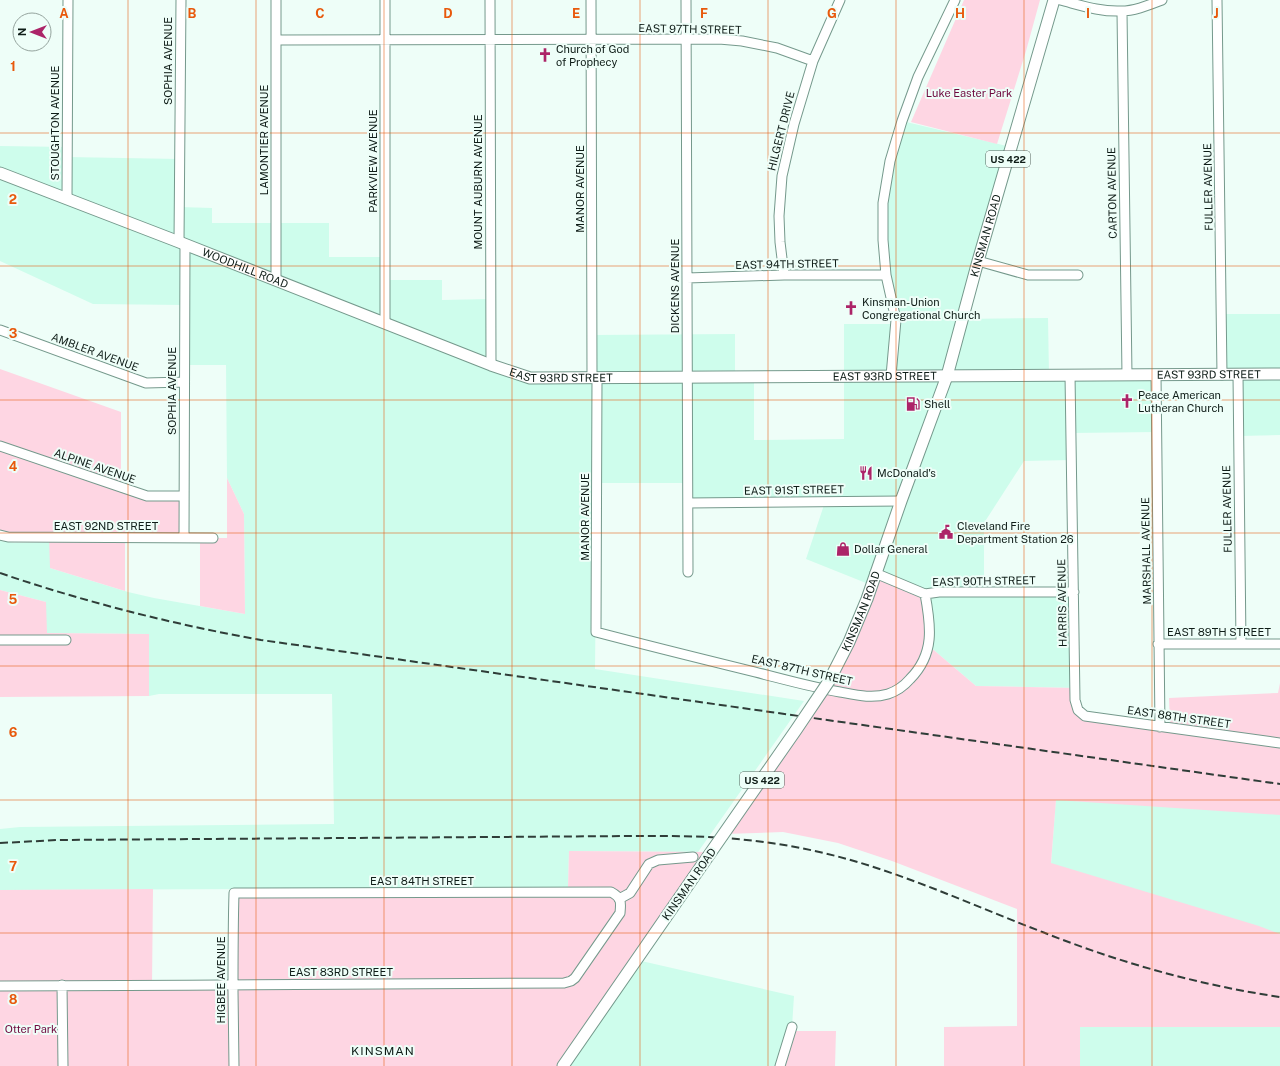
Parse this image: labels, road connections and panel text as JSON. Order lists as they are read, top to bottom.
{
  "streets": {
    "main road": [
      "US 422",
      "KINSMAN ROAD",
      "WOODHILL ROAD",
      "EAST 93RD STREET"
    ],
    "street": [
      "EAST 97TH STREET",
      "SOPHIA AVENUE",
      "STOUGHTON AVENUE",
      "HILGERT DRIVE",
      "LAMONTIER AVENUE",
      "PARKVIEW AVENUE",
      "MOUNT AUBURN AVENUE",
      "FULLER AVENUE",
      "MANOR AVENUE",
      "CARTON AVENUE",
      "EAST 94TH STREET",
      "DICKENS AVENUE",
      "AMBLER AVENUE",
      "ALPINE AVENUE",
      "EAST 91ST STREET",
      "EAST 92ND STREET",
      "MARSHALL AVENUE",
      "EAST 90TH STREET",
      "HARRIS AVENUE",
      "EAST 89TH STREET",
      "EAST 87TH STREET",
      "EAST 88TH STREET",
      "EAST 84TH STREET",
      "EAST 83RD STREET",
      "HIGBEE AVENUE"
    ]
  },
  "crossings": [
    ["EAST 97TH STREET", "HILGERT DRIVE"],
    ["EAST 97TH STREET", "LAMONTIER AVENUE"],
    ["EAST 97TH STREET", "PARKVIEW AVENUE"],
    ["EAST 97TH STREET", "MOUNT AUBURN AVENUE"],
    ["EAST 97TH STREET", "MANOR AVENUE"],
    ["EAST 97TH STREET", "DICKENS AVENUE"],
    ["SOPHIA AVENUE", "WOODHILL ROAD"],
    ["SOPHIA AVENUE", "AMBLER AVENUE"],
    ["SOPHIA AVENUE", "ALPINE AVENUE"],
    ["SOPHIA AVENUE", "EAST 92ND STREET"],
    ["STOUGHTON AVENUE", "WOODHILL ROAD"],
    ["HILGERT DRIVE", "EAST 94TH STREET"],
    ["LAMONTIER AVENUE", "WOODHILL ROAD"],
    ["PARKVIEW AVENUE", "WOODHILL ROAD"],
    ["MOUNT AUBURN AVENUE", "WOODHILL ROAD"],
    ["MOUNT AUBURN AVENUE", "EAST 93RD STREET"],
    ["FULLER AVENUE", "EAST 93RD STREET"],
    ["FULLER AVENUE", "EAST 89TH STREET"],
    ["MANOR AVENUE", "EAST 93RD STREET"],
    ["MANOR AVENUE", "EAST 87TH STREET"],
    ["CARTON AVENUE", "EAST 93RD STREET"],
    ["KINSMAN ROAD", "EAST 93RD STREET"],
    ["KINSMAN ROAD", "EAST 91ST STREET"],
    ["KINSMAN ROAD", "EAST 90TH STREET"],
    ["EAST 94TH STREET", "DICKENS AVENUE"],
    ["WOODHILL ROAD", "EAST 93RD STREET"],
    ["DICKENS AVENUE", "EAST 93RD STREET"],
    ["DICKENS AVENUE", "EAST 91ST STREET"],
    ["EAST 93RD STREET", "MARSHALL AVENUE"],
    ["EAST 93RD STREET", "HARRIS AVENUE"],
    ["MARSHALL AVENUE", "EAST 89TH STREET"],
    ["MARSHALL AVENUE", "EAST 88TH STREET"],
    ["EAST 90TH STREET", "HARRIS AVENUE"],
    ["EAST 90TH STREET", "EAST 87TH STREET"],
    ["HARRIS AVENUE", "EAST 88TH STREET"],
    ["EAST 84TH STREET", "EAST 83RD STREET"],
    ["EAST 84TH STREET", "HIGBEE AVENUE"],
    ["EAST 83RD STREET", "HIGBEE AVENUE"]
  ],
  "districts": ["KINSMAN"],
  "parks": ["Luke Easter Park", "Otter Park"],
  "places": {
    "church": ["Church of God of Prophecy", "Kinsman-Union Congregational Church", "Peace American Lutheran Church"],
    "fuel station": ["Shell"],
    "restaurant": ["McDonald's"],
    "public building": ["Cleveland Fire Department Station 26"],
    "shop": ["Dollar General"]
  },
  "north": "left",
  "grid": {
    "columns": [
      "A",
      "B",
      "C",
      "D",
      "E",
      "F",
      "G",
      "H",
      "I",
      "J"
    ],
    "rows": [
      "1",
      "2",
      "3",
      "4",
      "5",
      "6",
      "7",
      "8"
    ]
  }
}
